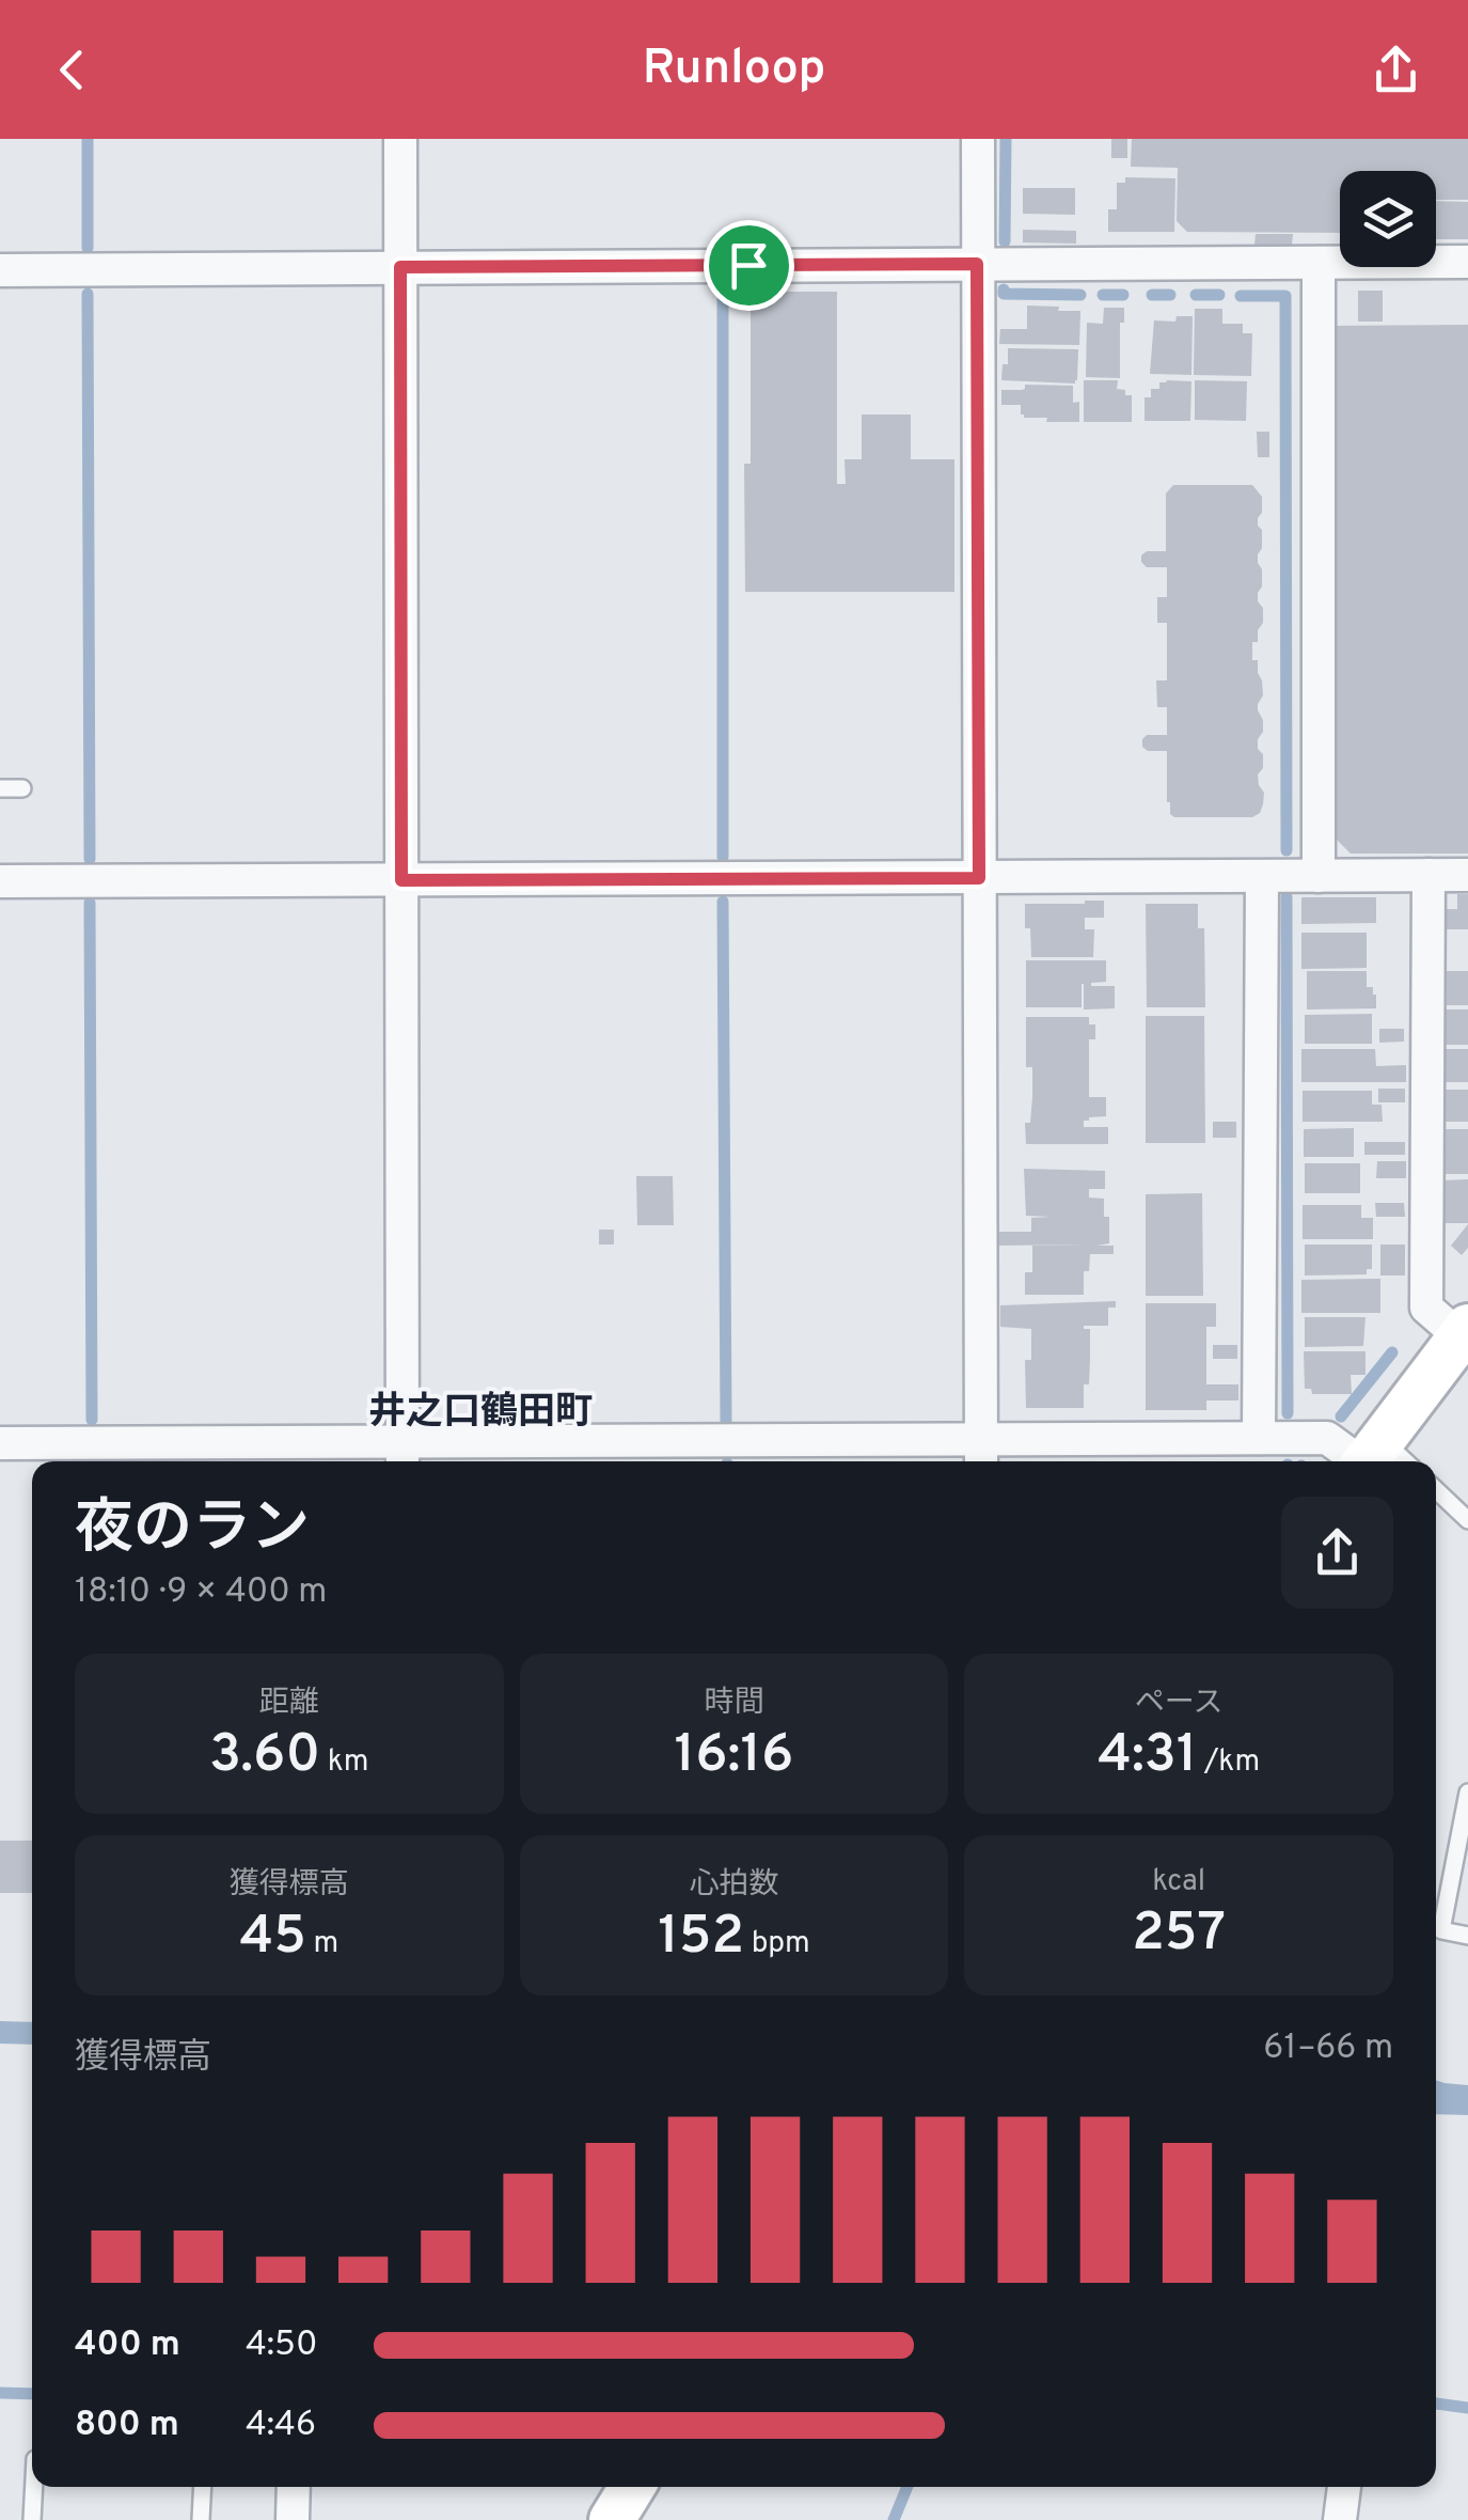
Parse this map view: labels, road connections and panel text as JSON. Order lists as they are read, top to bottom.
{
  "districts": ["井之口鶴田町"],
  "page": {
    "header": "Runloop",
    "heading": ["夜のラン", "18:10 · 9 × 400 m"],
    "stats": [
      ["距離", "3.60 km"],
      ["時間", "16:16"],
      ["ペース", "4:31 /km"],
      ["獲得標高", "45 m"],
      ["心拍数", "152 bpm"],
      ["kcal", "257"]
    ],
    "chart": ["獲得標高", "61–66 m"],
    "list": [
      {
        "name": "400 m",
        "note": "4:50"
      },
      {
        "name": "800 m",
        "note": "4:46"
      }
    ]
  }
}
